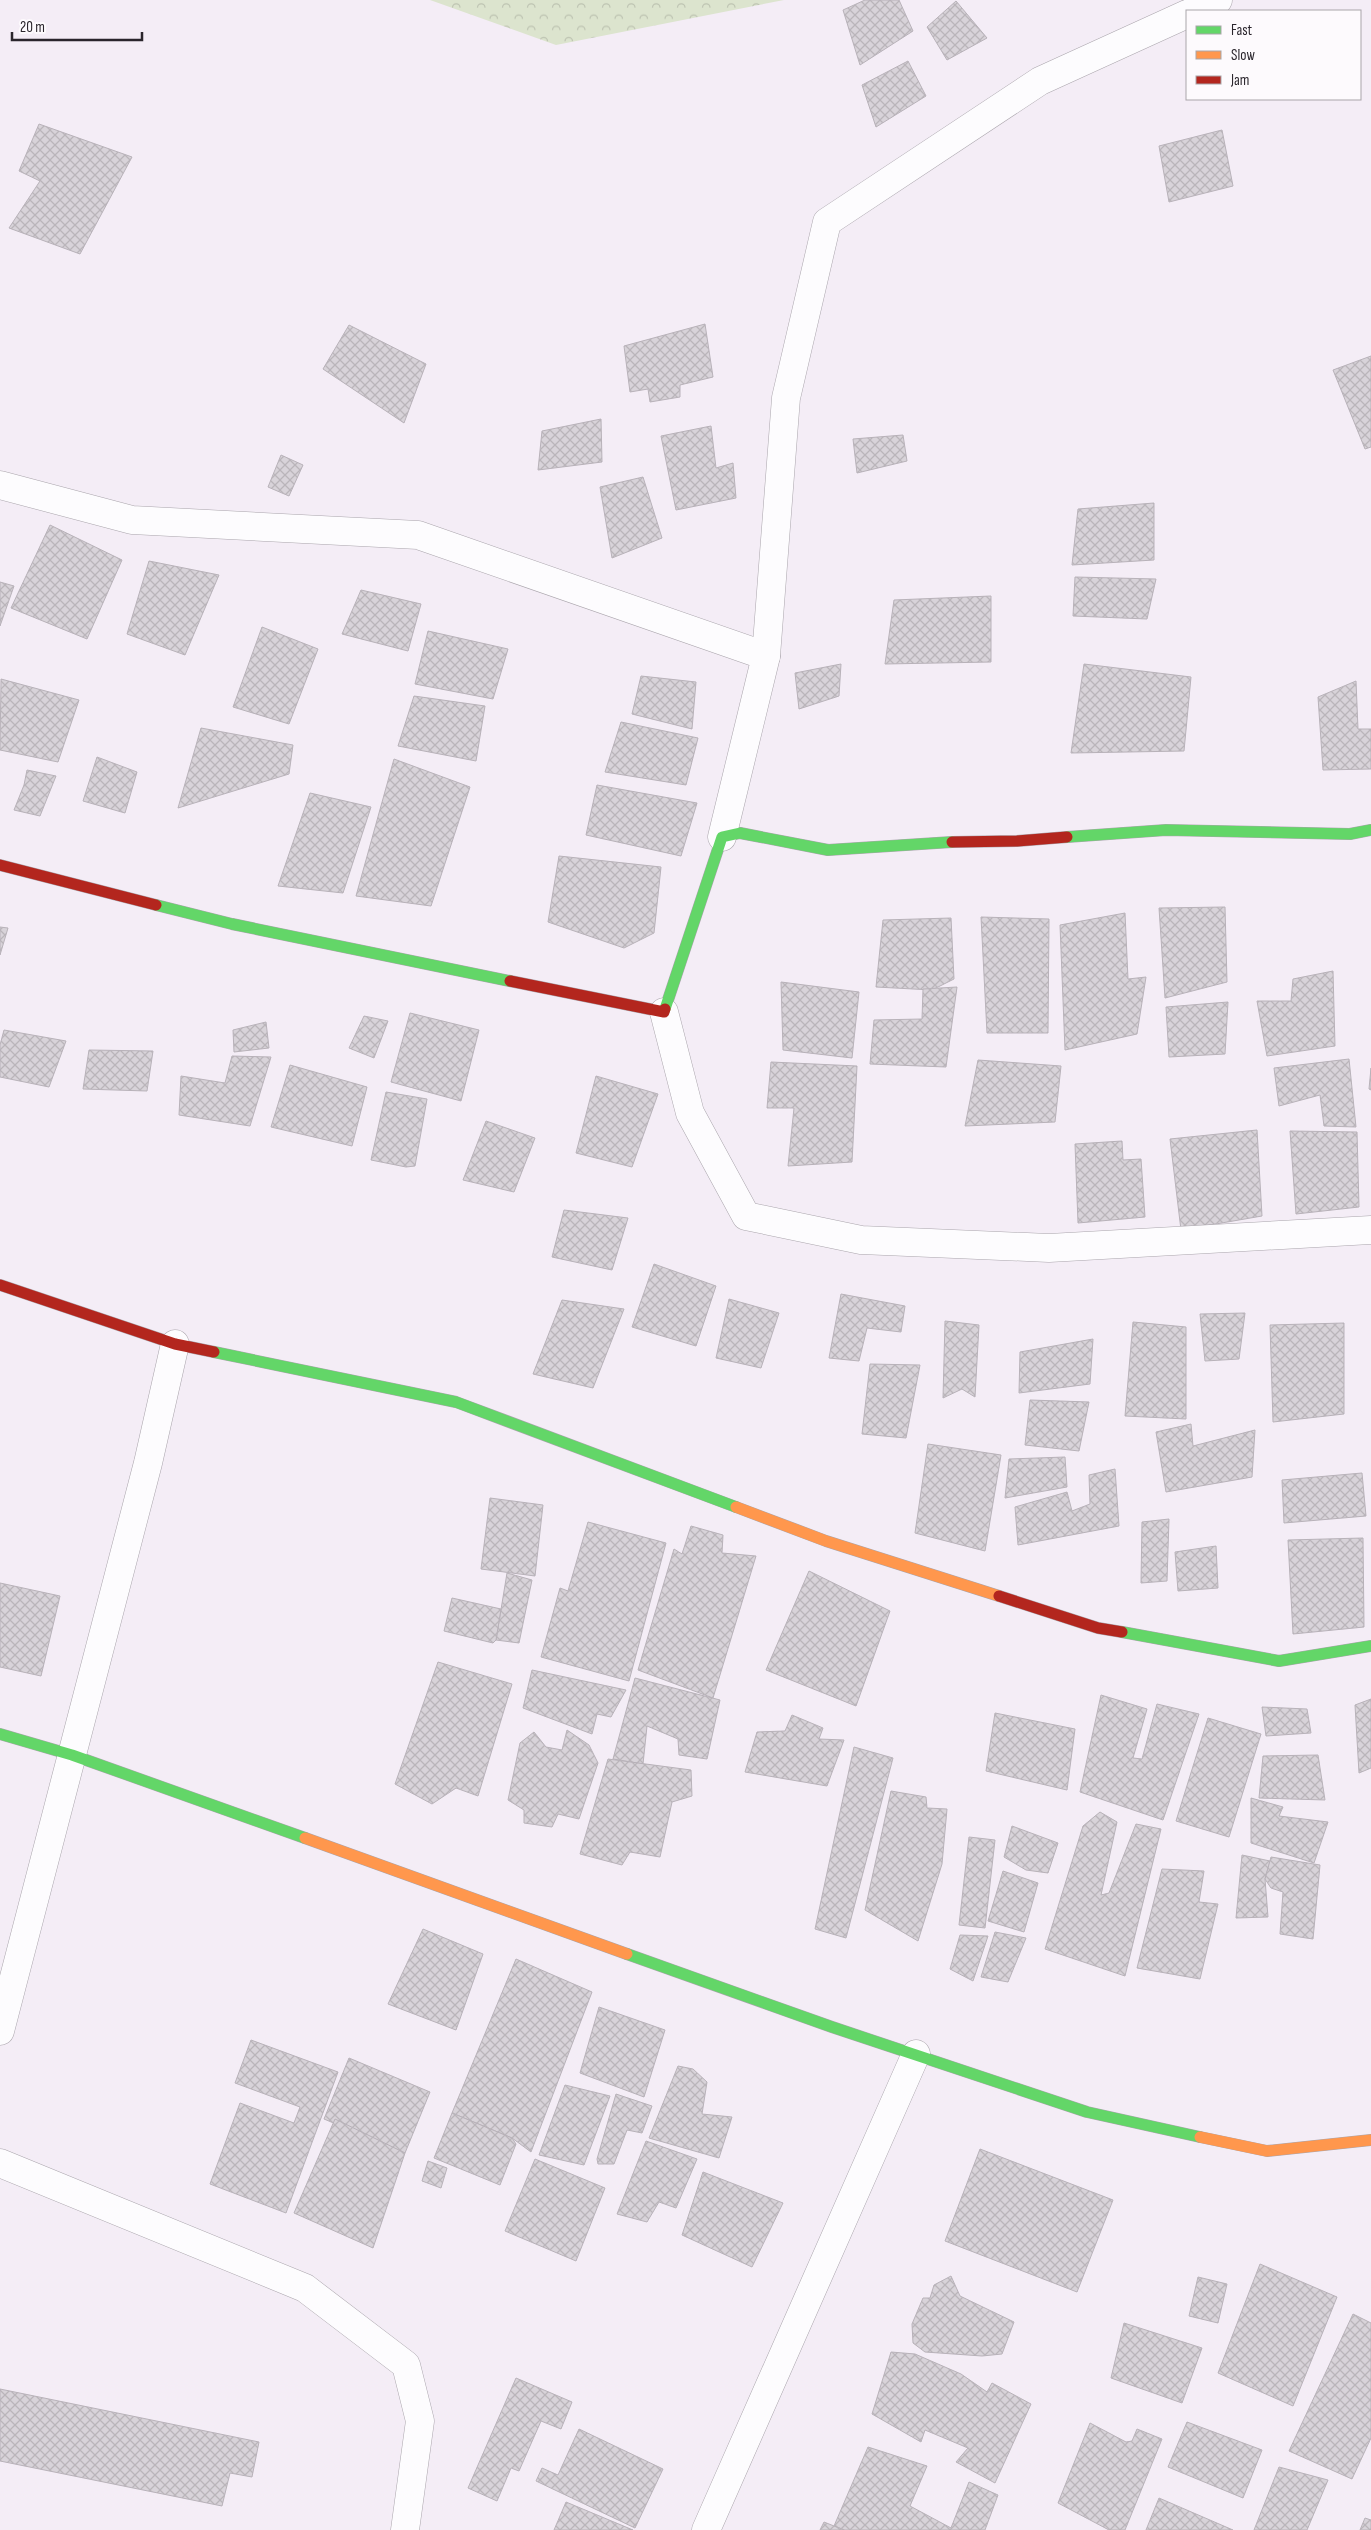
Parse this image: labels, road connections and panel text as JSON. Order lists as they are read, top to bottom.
{
  "legend": ["Fast", "Slow", "Jam"],
  "scale_bar": "20 m"
}
